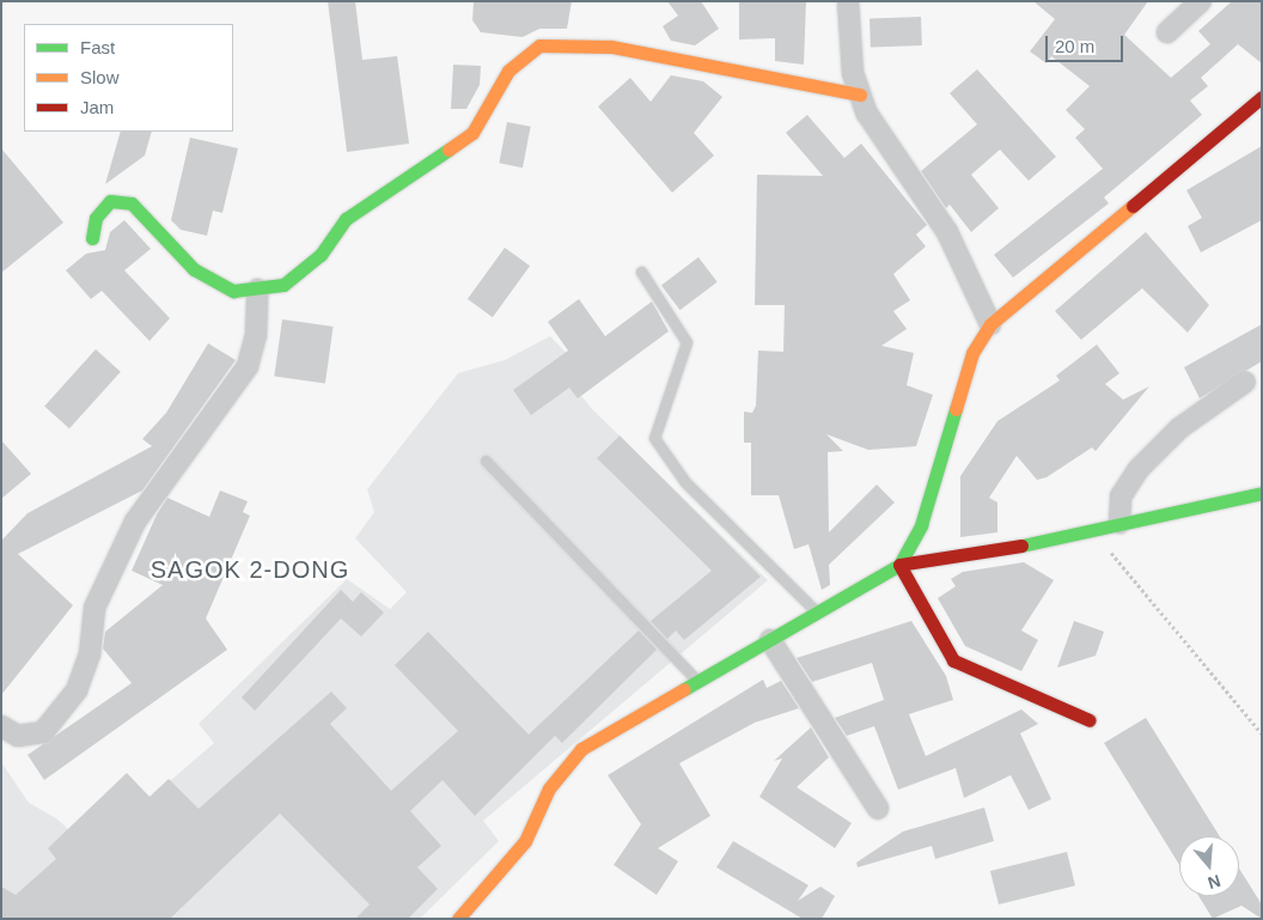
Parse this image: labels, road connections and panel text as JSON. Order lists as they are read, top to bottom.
{
  "districts": ["SAGOK 2-DONG"],
  "legend": ["Fast", "Slow", "Jam"],
  "scale_bar": "20 m",
  "north": "bottom"
}
